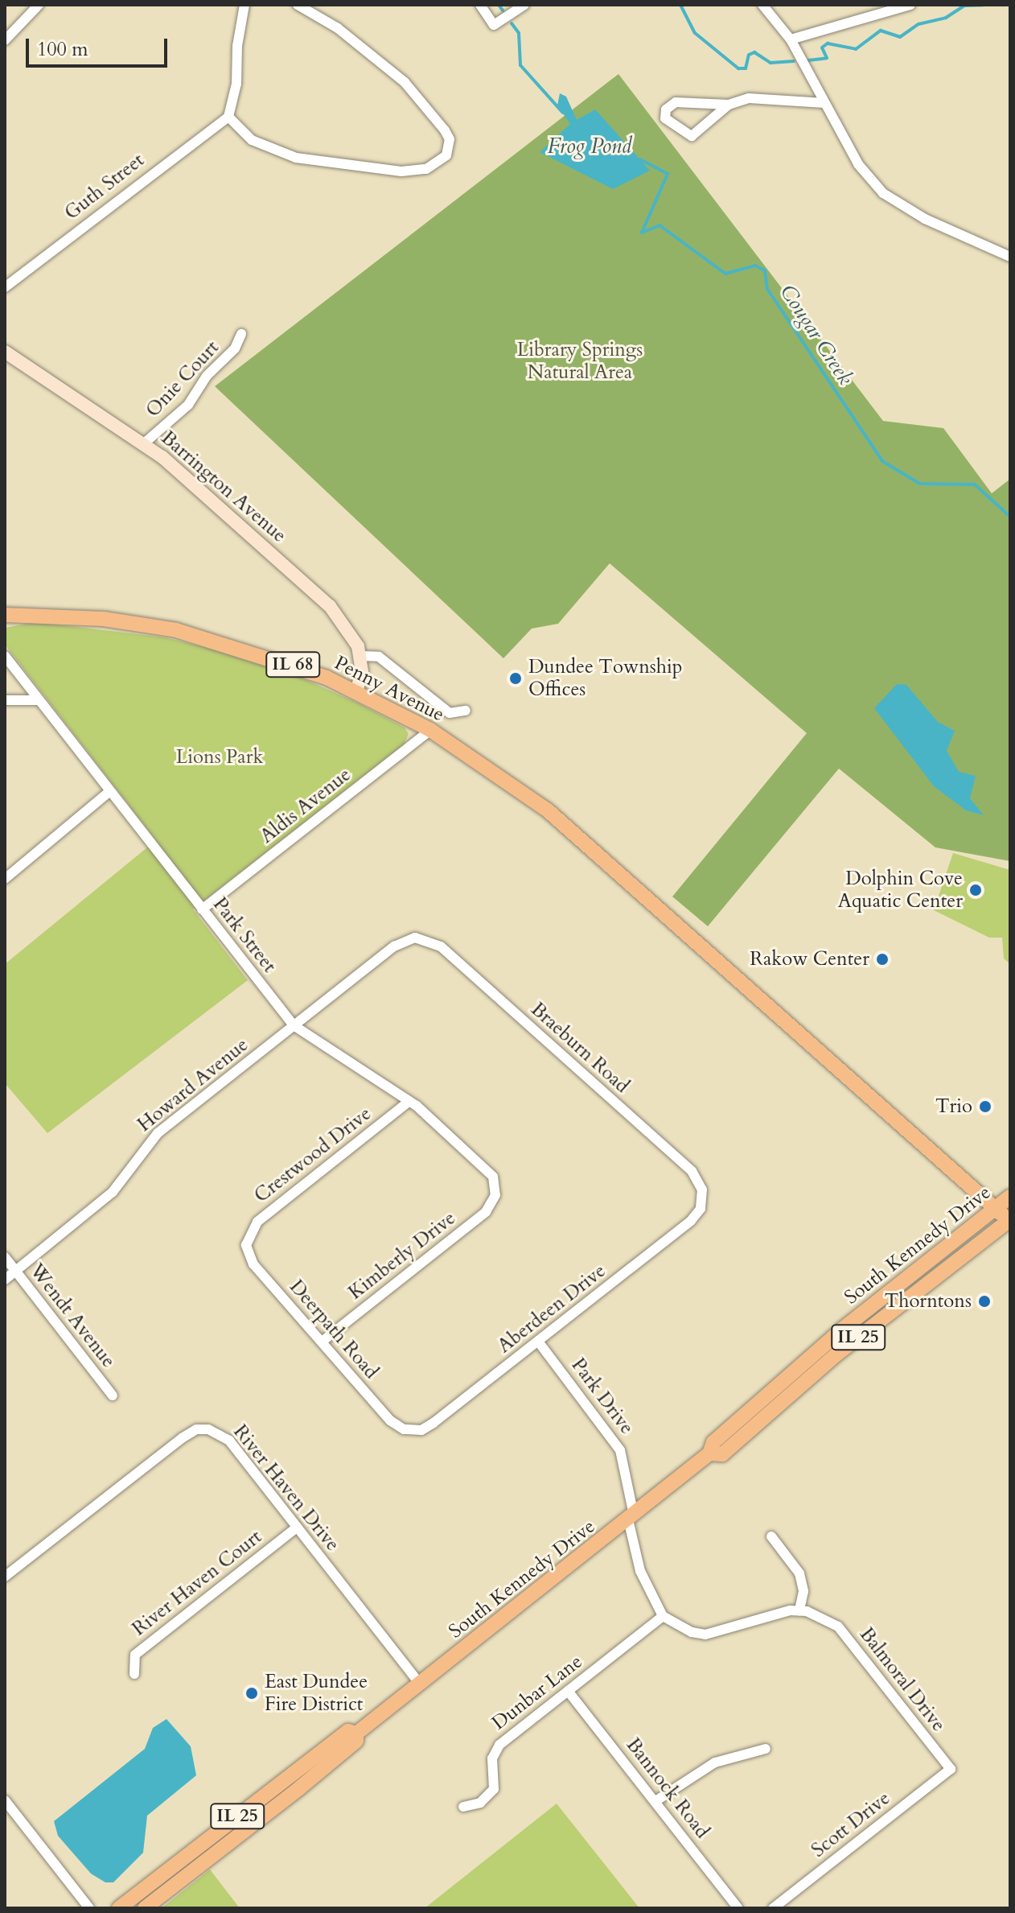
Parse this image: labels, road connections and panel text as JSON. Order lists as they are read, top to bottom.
{
  "streets": {
    "main road": [
      "IL 68",
      "Penny Avenue",
      "South Kennedy Drive",
      "IL 25"
    ],
    "street": [
      "Guth Street",
      "Onie Court",
      "Barrington Avenue",
      "Aldis Avenue",
      "Park Street",
      "Braeburn Road",
      "Howard Avenue",
      "Crestwood Drive",
      "Kimberly Drive",
      "Aberdeen Drive",
      "Wendt Avenue",
      "Deerpath Road",
      "Park Drive",
      "River Haven Drive",
      "River Haven Court",
      "Balmoral Drive",
      "Dunbar Lane",
      "Bannock Road",
      "Scott Drive"
    ]
  },
  "crossings": [
    ["Onie Court", "Barrington Avenue"],
    ["Barrington Avenue", "Penny Avenue"],
    ["IL 68", "Penny Avenue"],
    ["IL 68", "South Kennedy Drive"],
    ["Penny Avenue", "Aldis Avenue"],
    ["Penny Avenue", "South Kennedy Drive"],
    ["Aldis Avenue", "Park Street"],
    ["Park Street", "Howard Avenue"],
    ["Park Street", "Crestwood Drive"],
    ["Park Street", "Kimberly Drive"],
    ["Braeburn Road", "Howard Avenue"],
    ["Braeburn Road", "Aberdeen Drive"],
    ["Howard Avenue", "Wendt Avenue"],
    ["Crestwood Drive", "Deerpath Road"],
    ["South Kennedy Drive", "Park Drive"],
    ["South Kennedy Drive", "River Haven Drive"],
    ["Kimberly Drive", "Deerpath Road"],
    ["Aberdeen Drive", "Deerpath Road"],
    ["Aberdeen Drive", "Park Drive"],
    ["River Haven Drive", "River Haven Court"],
    ["Balmoral Drive", "Scott Drive"],
    ["Dunbar Lane", "Bannock Road"]
  ],
  "water": ["Frog Pond", "Cougar Creek"],
  "parks": ["Library Springs Natural Area", "Lions Park"],
  "places": [
    "Dundee Township Offices",
    "Dolphin Cove Aquatic Center",
    "Rakow Center",
    "Trio",
    "Thorntons",
    "East Dundee Fire District"
  ],
  "scale_bar": "100 m"
}
